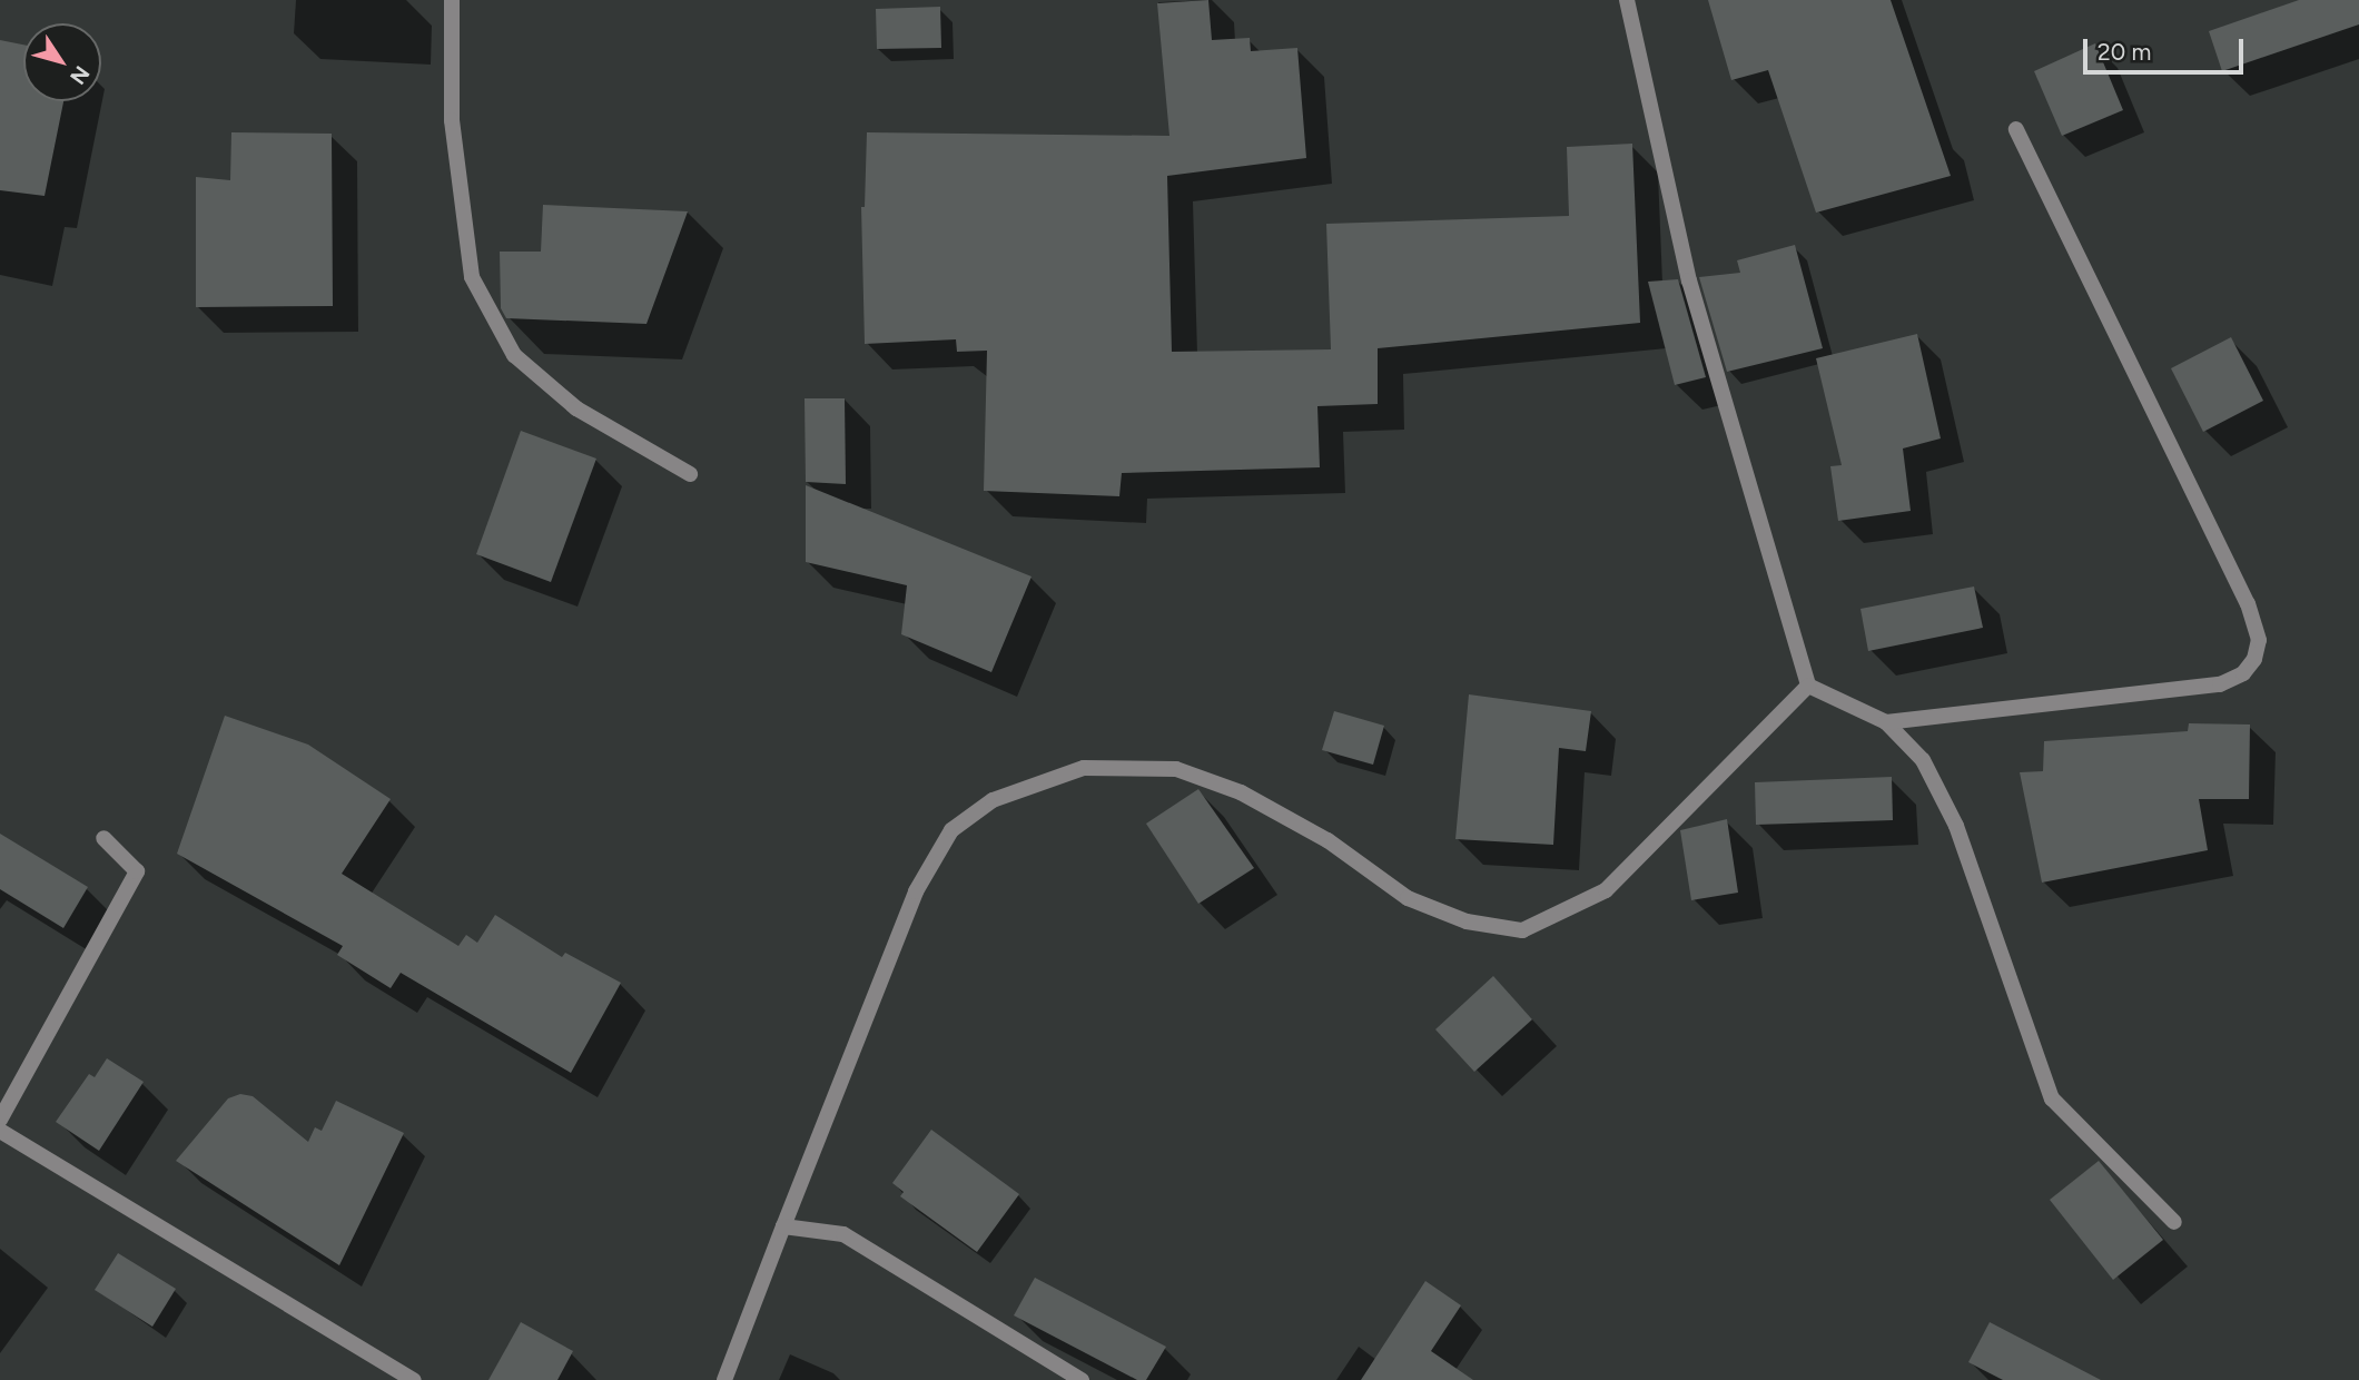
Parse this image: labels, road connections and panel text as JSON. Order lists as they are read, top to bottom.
{
  "scale_bar": "20 m",
  "north": "bottom right"
}
